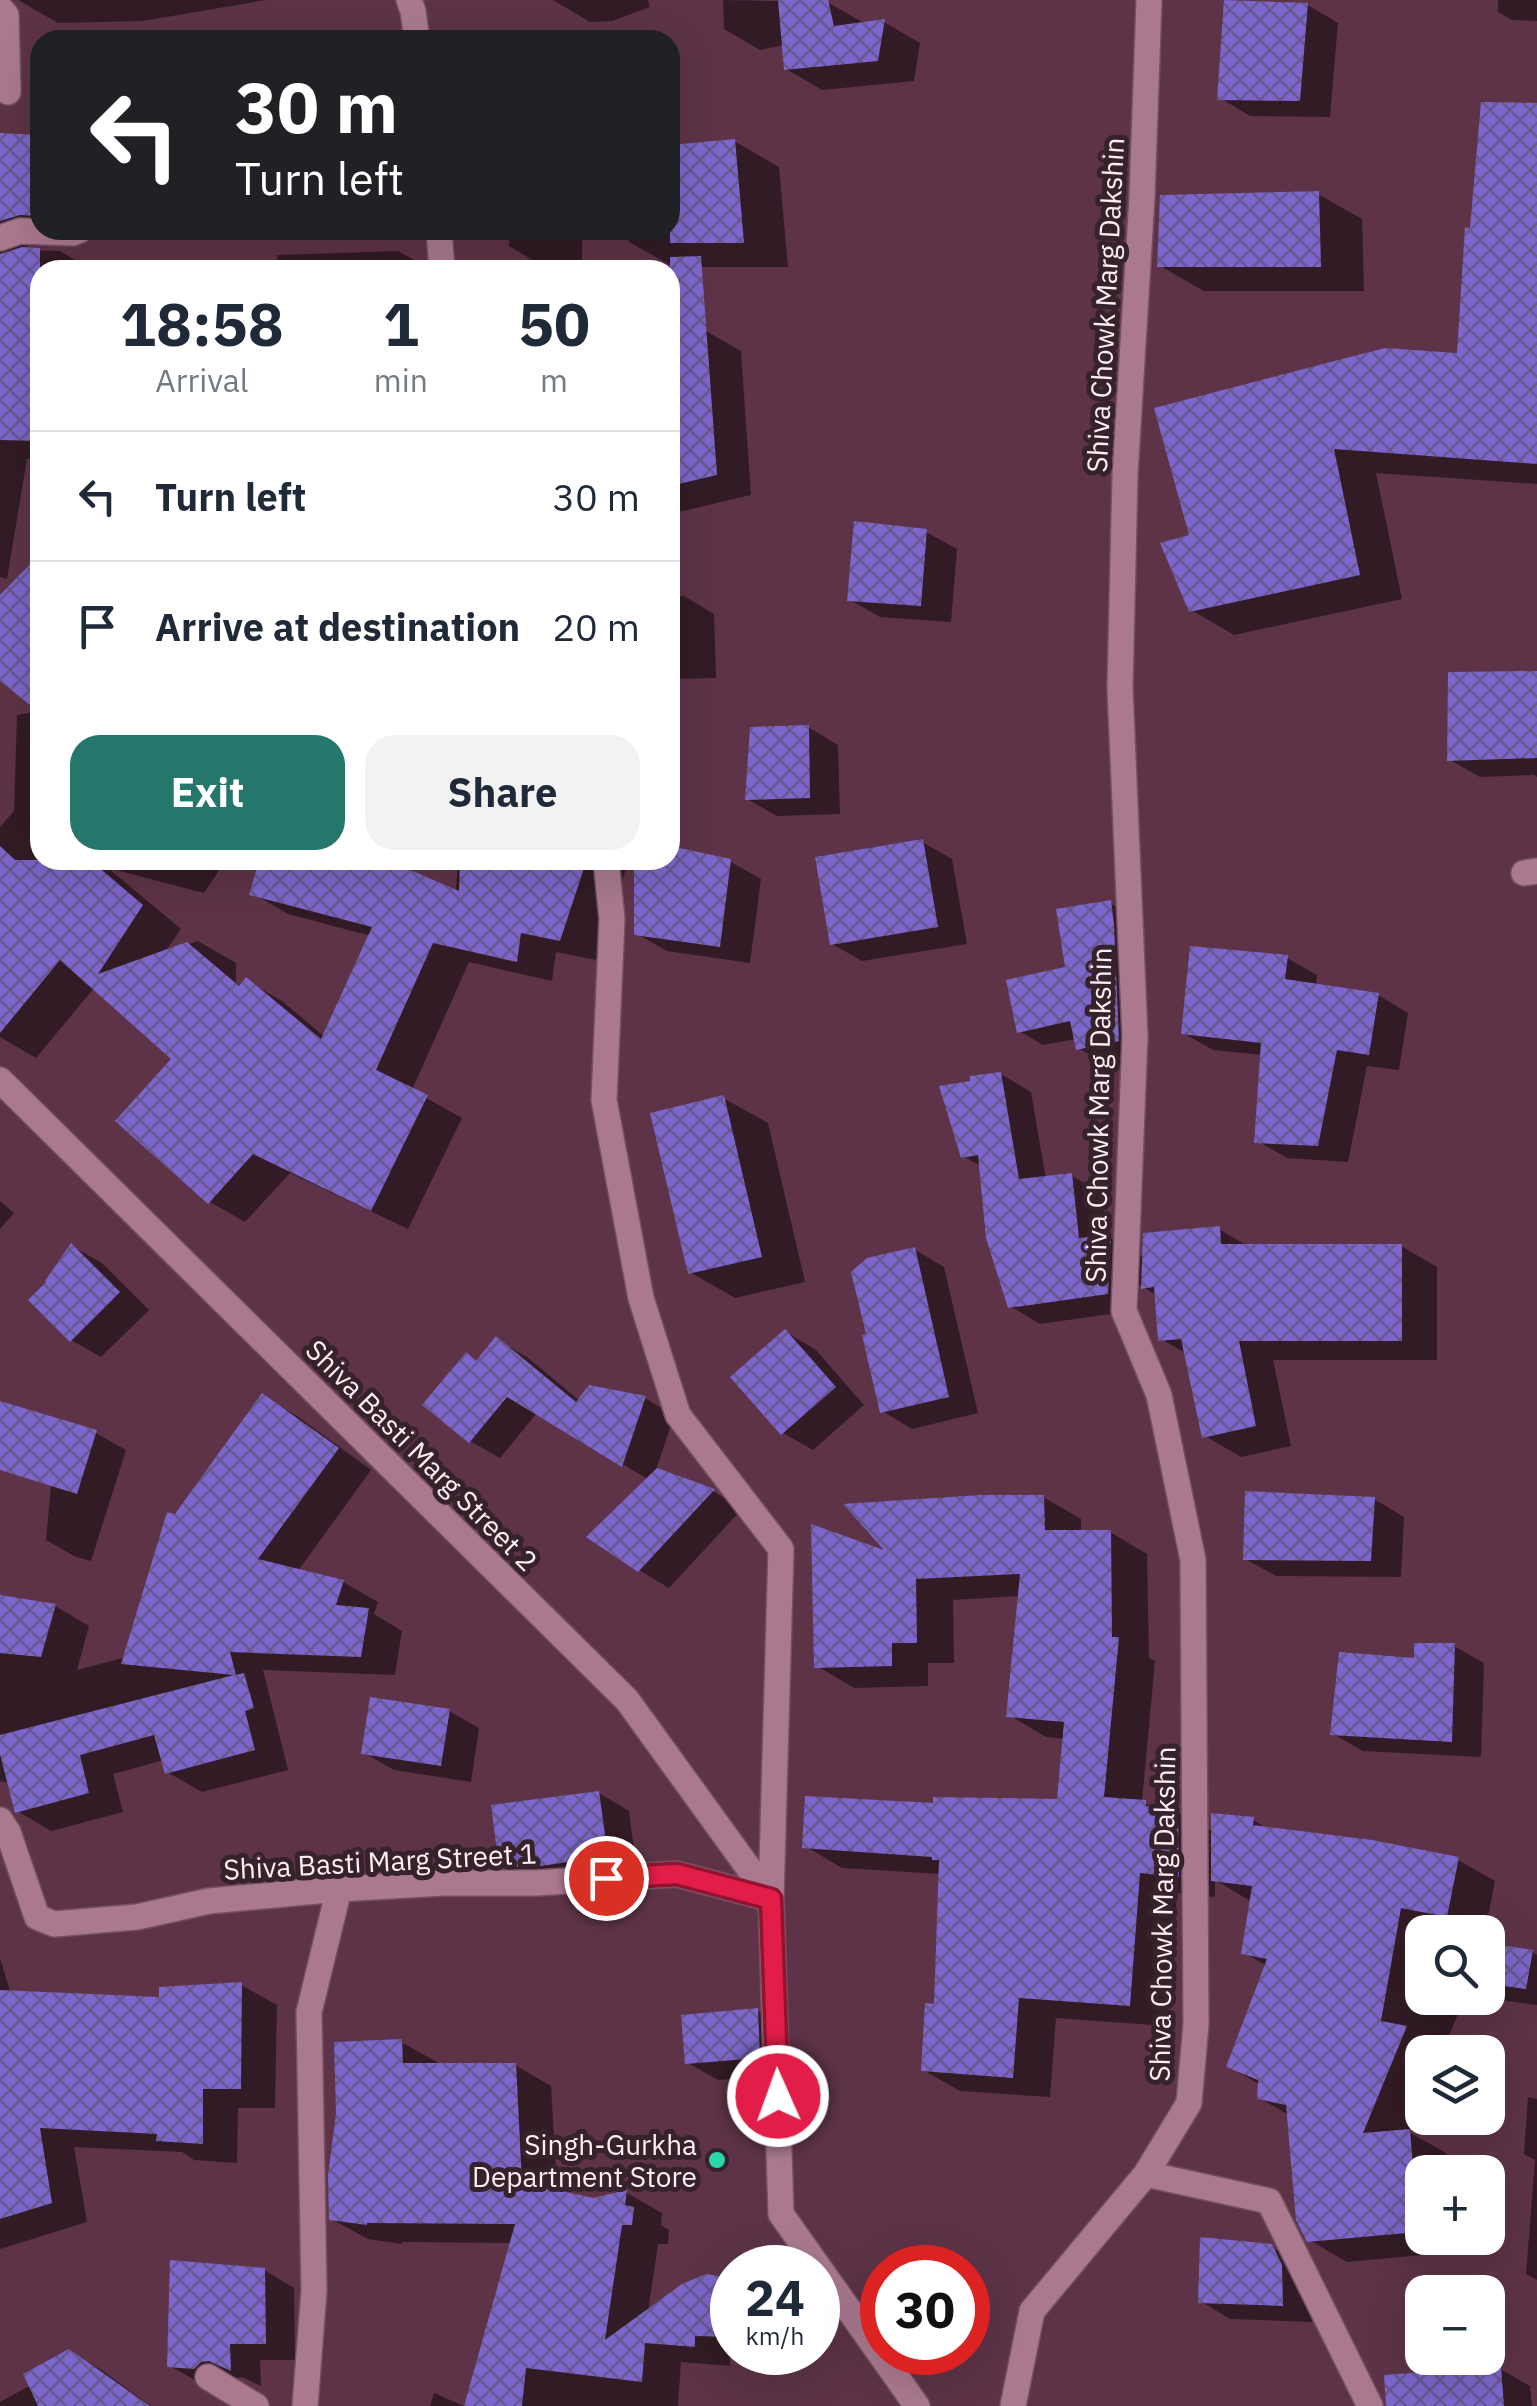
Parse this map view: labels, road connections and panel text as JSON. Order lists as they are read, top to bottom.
{
  "streets": {
    "street": ["Shiva Chowk Marg Dakshin", "Shiva Basti Marg Street 2", "Shiva Basti Marg Street 1"]
  },
  "crossings": [
    ["Shiva Basti Marg Street 2", "Shiva Basti Marg Street 1"]
  ],
  "places": ["Singh-Gurkha Department Store"],
  "page": {
    "turn": ["30 m", "Turn left"],
    "eta": [
      "18:58",
      "Arrival",
      "1",
      "min",
      "50",
      "m"
    ],
    "list": [
      {
        "name": "Turn left",
        "value": "30 m"
      },
      {
        "name": "Arrive at destination",
        "value": "20 m"
      }
    ],
    "buttons": ["Exit", "Share"],
    "map_buttons": ["+", "−"],
    "speed": "24 km/h",
    "limit": "30"
  }
}
